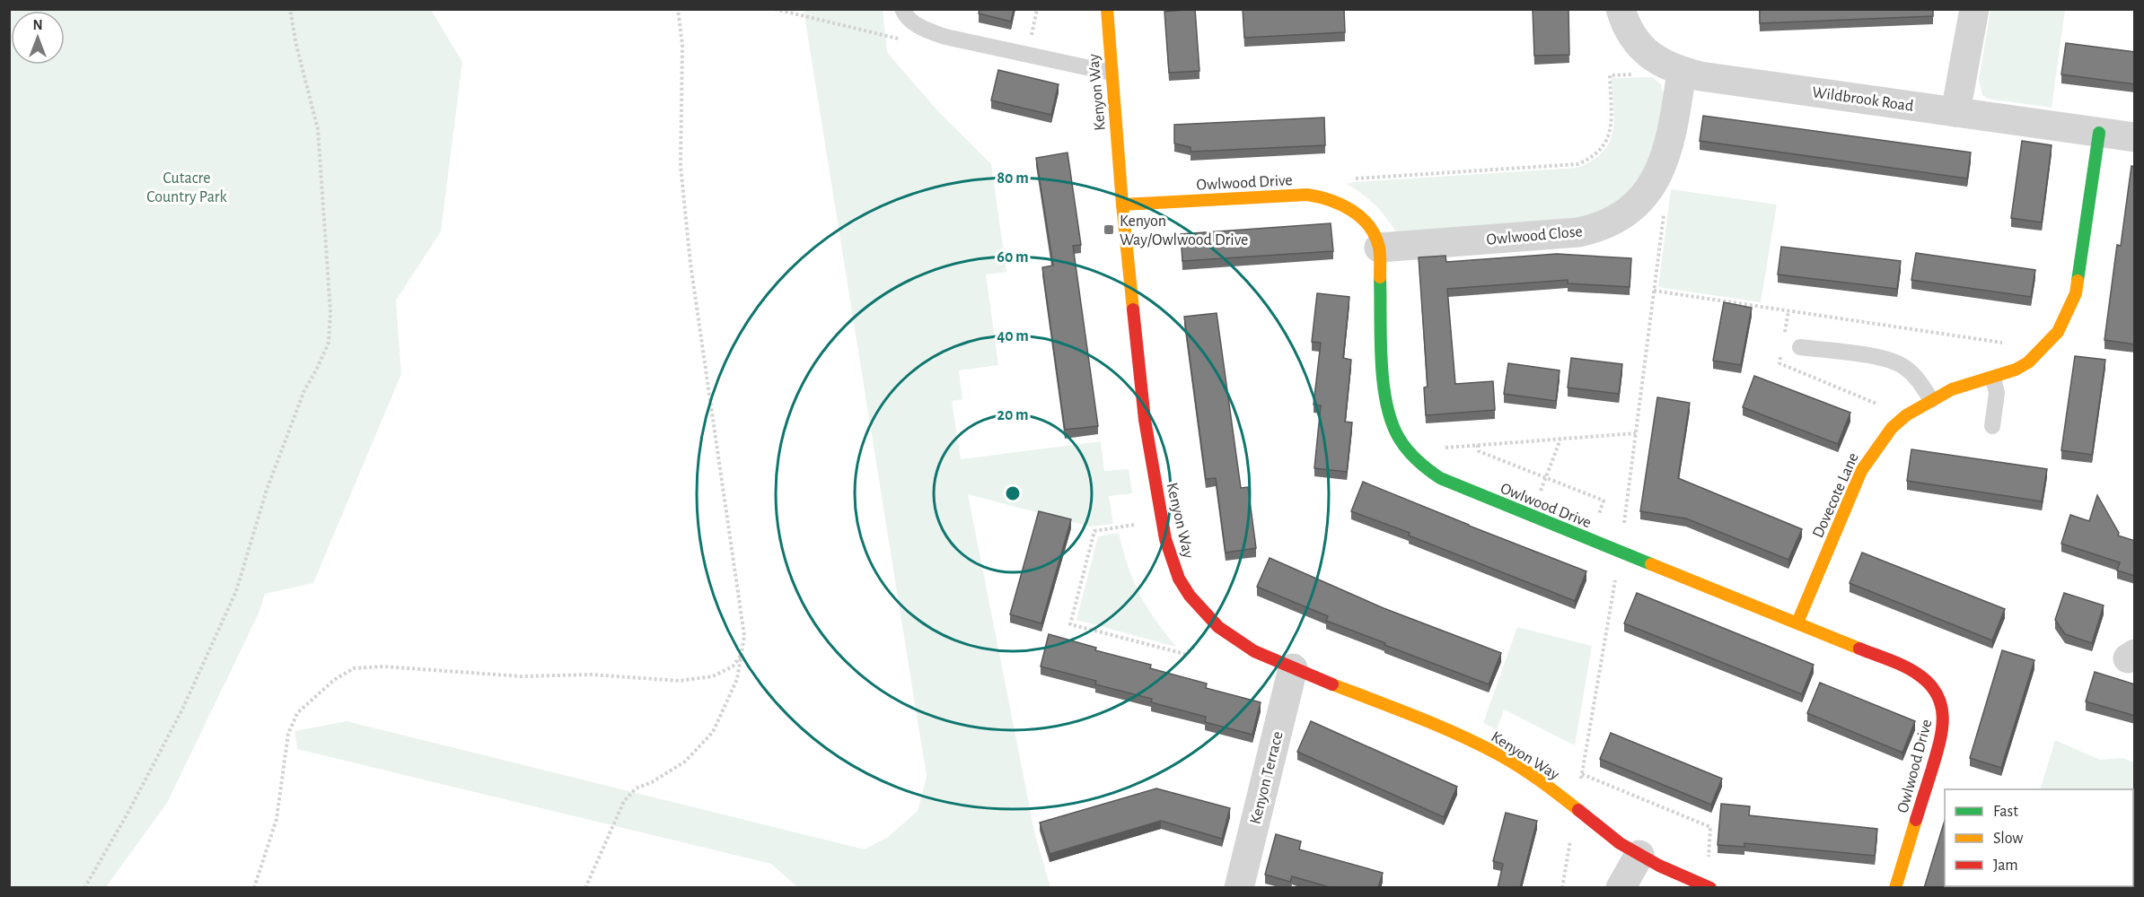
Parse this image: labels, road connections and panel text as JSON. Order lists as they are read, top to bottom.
{
  "streets": {
    "street": [
      "Kenyon Way",
      "Wildbrook Road",
      "Owlwood Drive",
      "Owlwood Close",
      "Dovecote Lane",
      "Kenyon Terrace"
    ]
  },
  "crossings": [
    ["Kenyon Way", "Owlwood Drive"],
    ["Kenyon Way", "Kenyon Terrace"],
    ["Wildbrook Road", "Owlwood Close"],
    ["Wildbrook Road", "Dovecote Lane"],
    ["Owlwood Drive", "Owlwood Close"],
    ["Owlwood Drive", "Dovecote Lane"]
  ],
  "parks": ["Cutacre Country Park"],
  "places": {
    "transit": ["Kenyon Way/Owlwood Drive"]
  },
  "legend": ["Fast", "Slow", "Jam"],
  "north": "top",
  "rings": [
    "80 m",
    "60 m",
    "40 m",
    "20 m"
  ]
}
